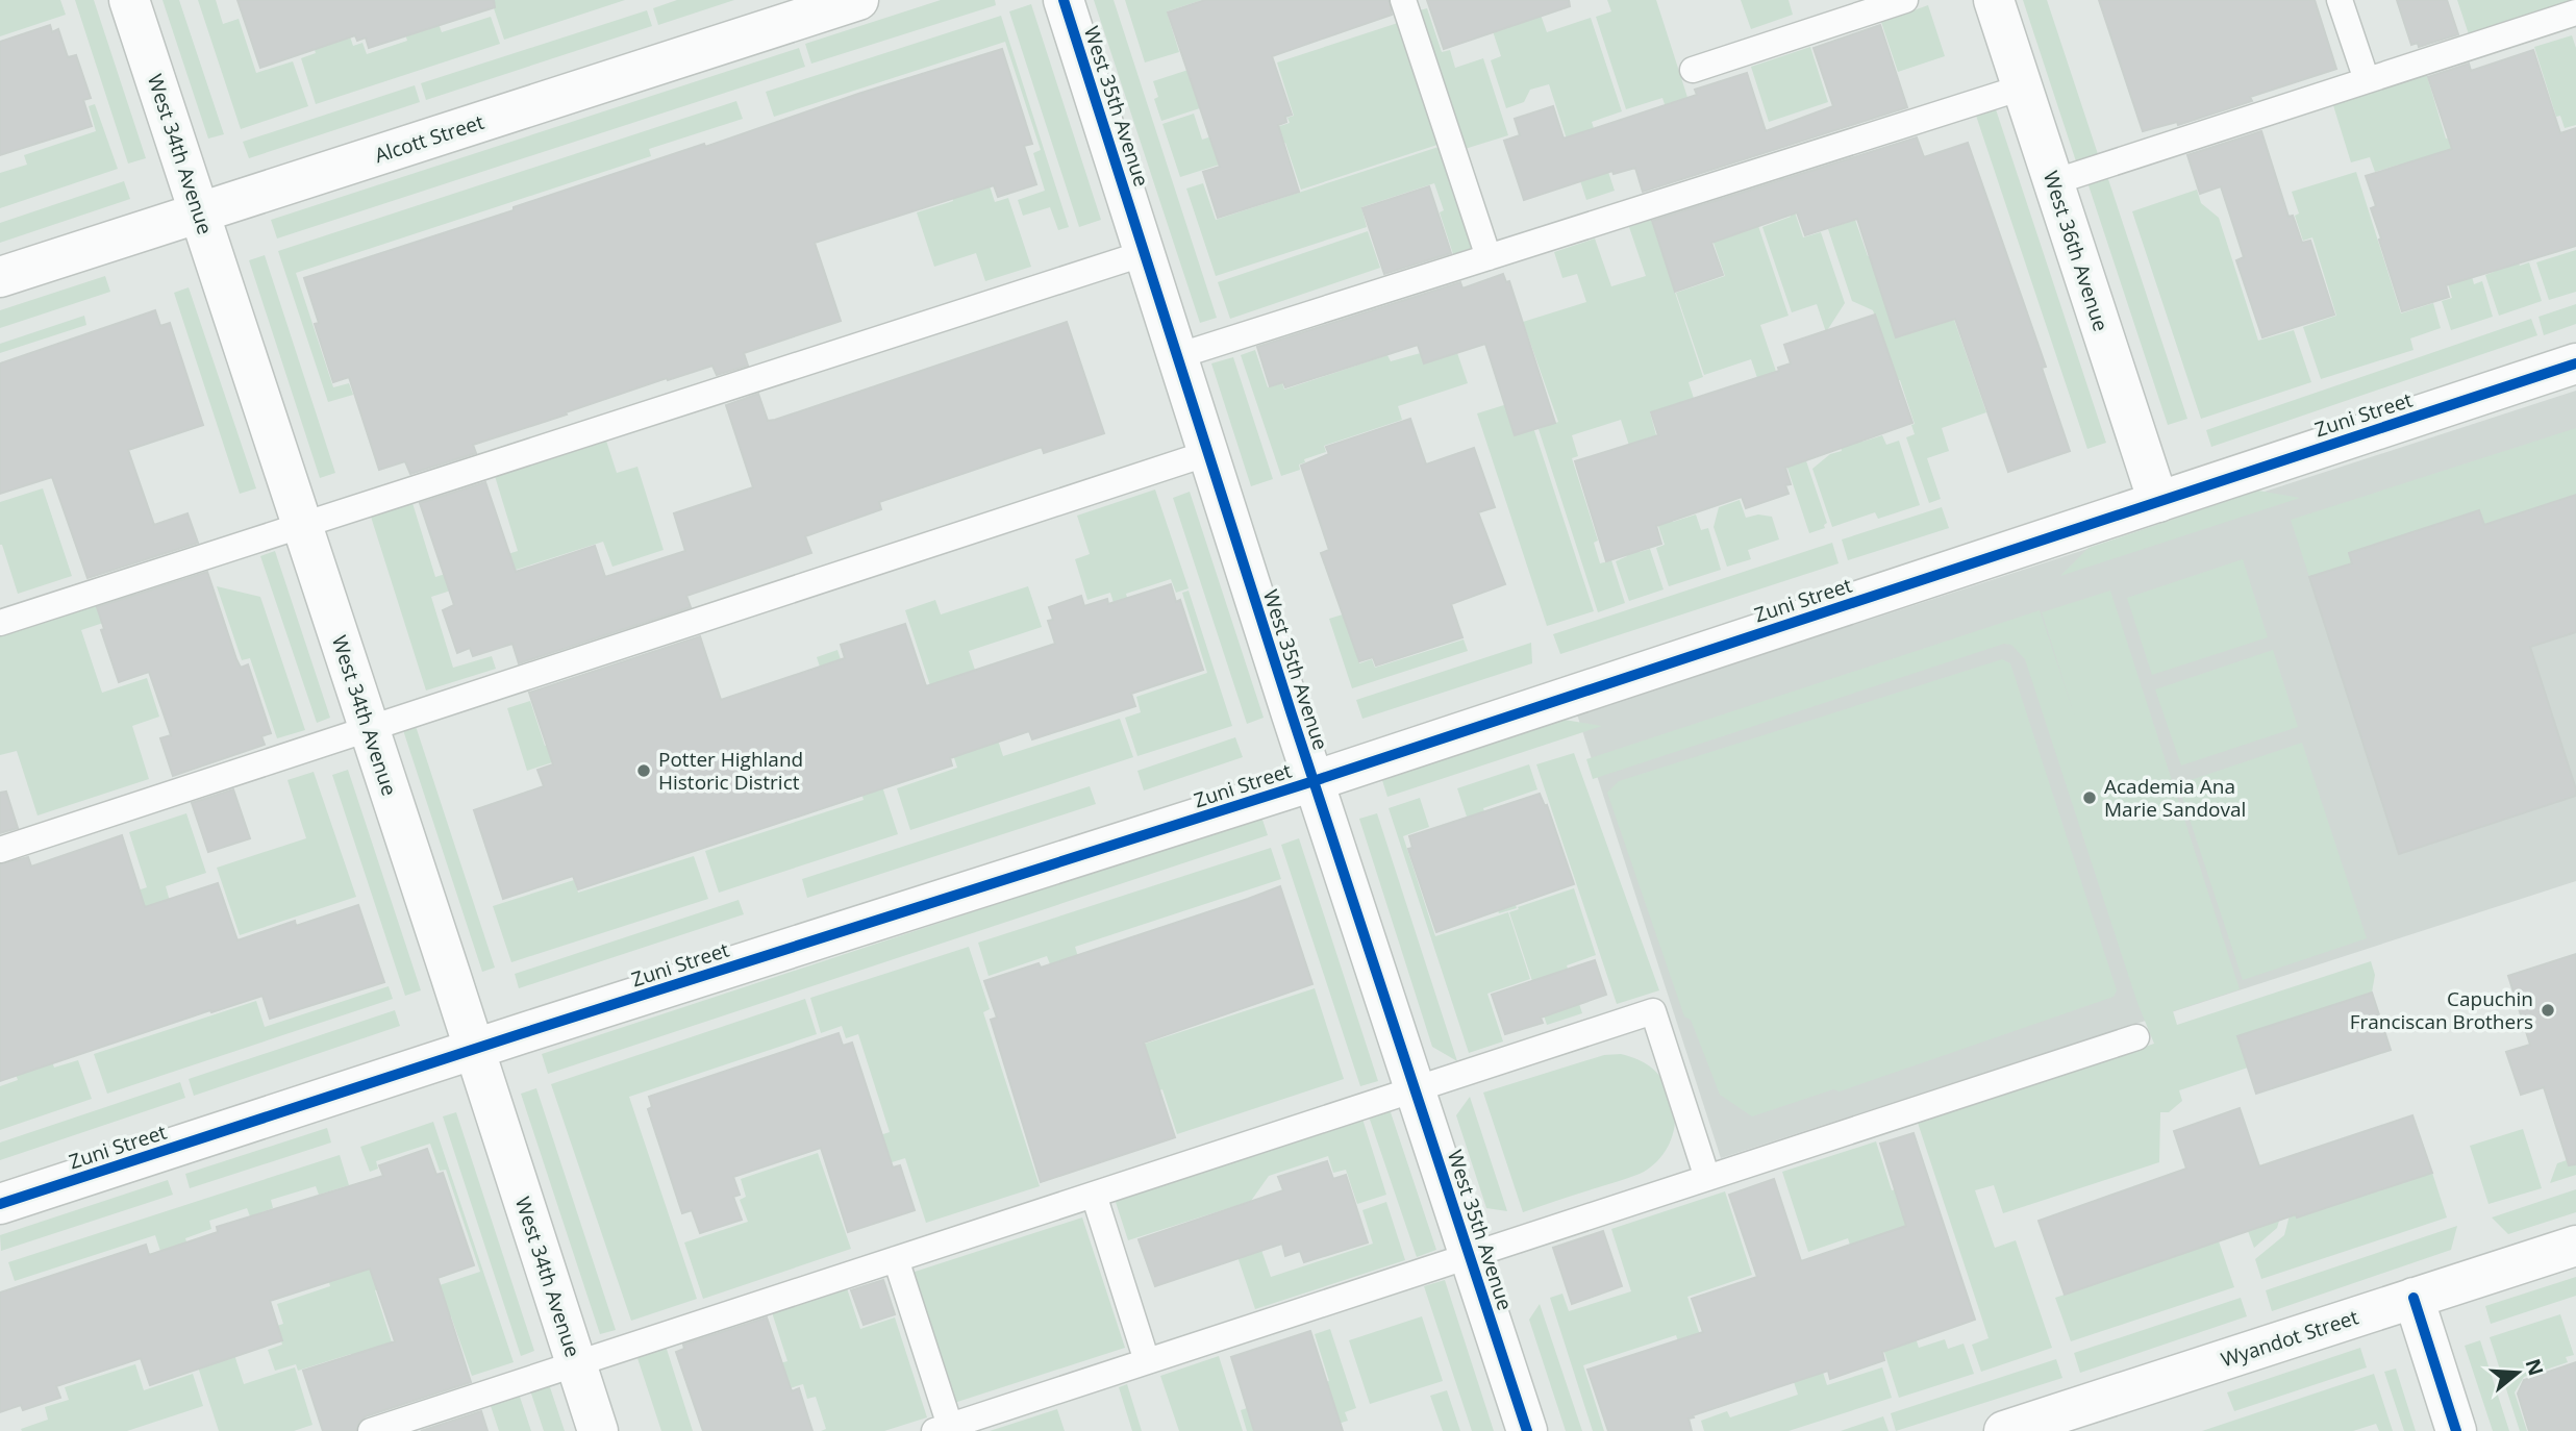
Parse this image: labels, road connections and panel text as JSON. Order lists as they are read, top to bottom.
{
  "streets": {
    "street": [
      "West 35th Avenue",
      "Alcott Street",
      "West 34th Avenue",
      "West 36th Avenue",
      "Zuni Street",
      "Wyandot Street"
    ]
  },
  "crossings": [
    ["West 35th Avenue", "Zuni Street"],
    ["Alcott Street", "West 34th Avenue"],
    ["West 34th Avenue", "Zuni Street"],
    ["West 36th Avenue", "Zuni Street"]
  ],
  "places": ["Potter Highland Historic District", "Academia Ana Marie Sandoval", "Capuchin Franciscan Brothers"],
  "north": "right"
}
